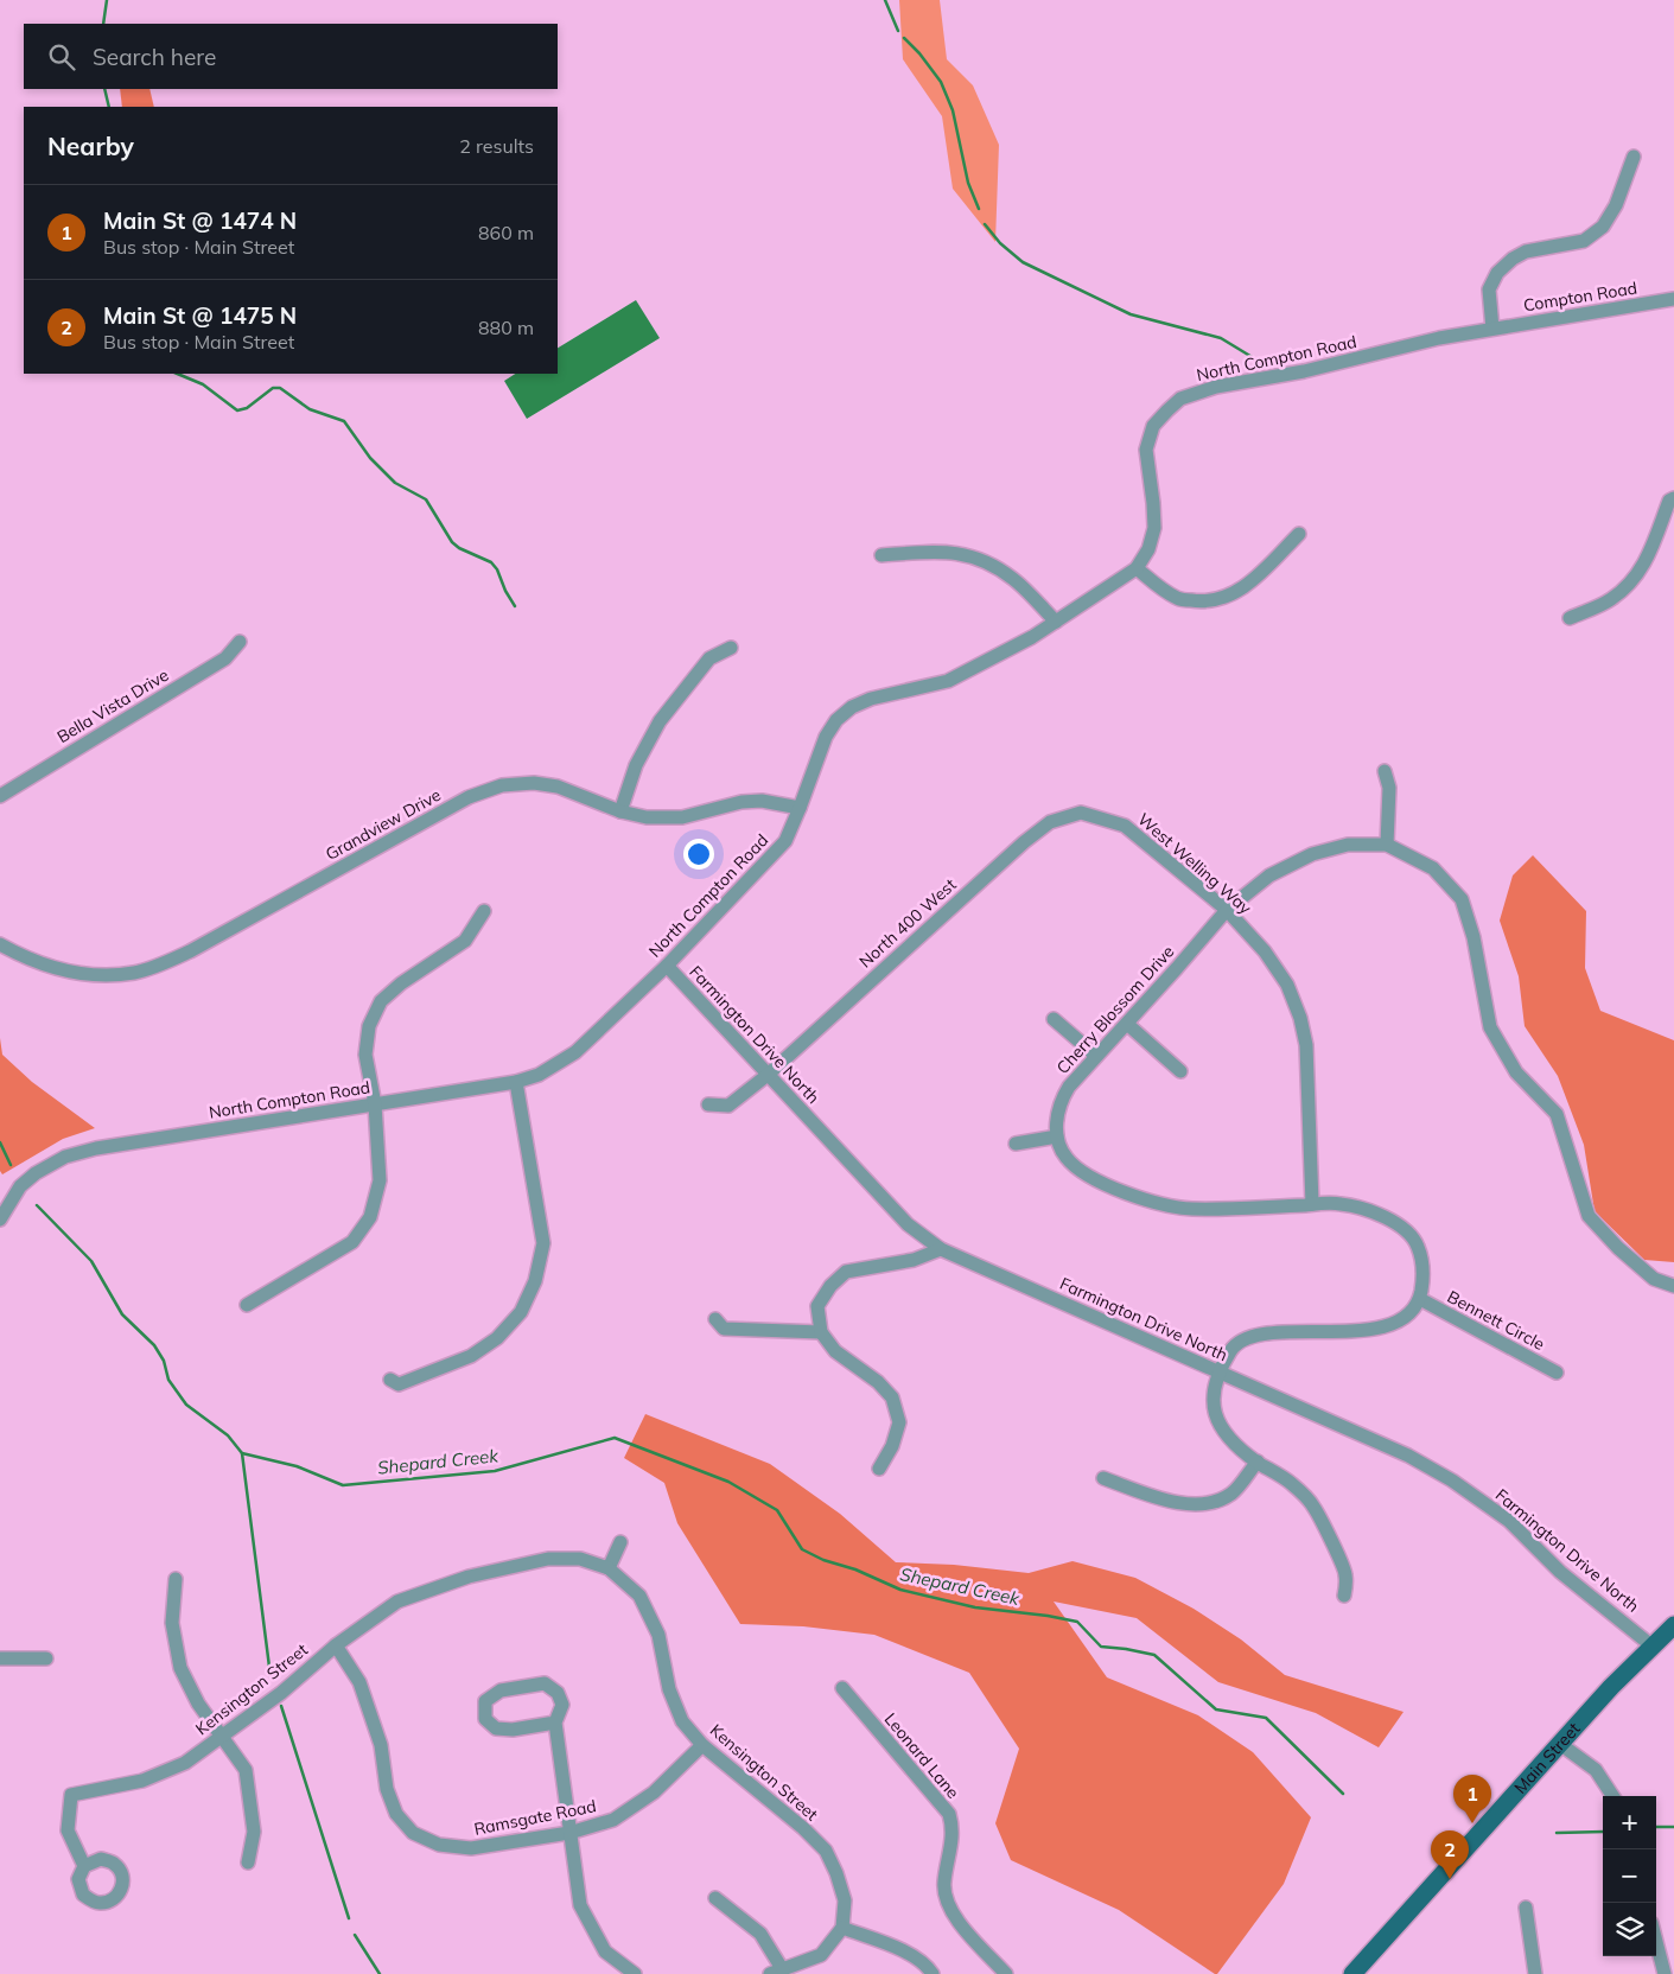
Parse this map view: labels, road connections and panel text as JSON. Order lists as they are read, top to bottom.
{
  "streets": {
    "main road": ["Main Street"],
    "street": [
      "Compton Road",
      "North Compton Road",
      "Bella Vista Drive",
      "Grandview Drive",
      "West Welling Way",
      "North 400 West",
      "Cherry Blossom Drive",
      "Farmington Drive North",
      "Bennett Circle",
      "Kensington Street",
      "Leonard Lane",
      "Ramsgate Road"
    ]
  },
  "crossings": [
    ["Compton Road", "North Compton Road"],
    ["North Compton Road", "Grandview Drive"],
    ["North Compton Road", "Farmington Drive North"],
    ["West Welling Way", "North 400 West"],
    ["West Welling Way", "Cherry Blossom Drive"],
    ["North 400 West", "Farmington Drive North"],
    ["Farmington Drive North", "Main Street"],
    ["Kensington Street", "Ramsgate Road"]
  ],
  "water": ["Shepard Creek"],
  "page": {
    "search": "Search here",
    "heading": ["Nearby", "2 results"],
    "list": [
      {
        "mark": "1",
        "name": "Main St @ 1474 N",
        "note": "Bus stop · Main Street",
        "value": "860 m"
      },
      {
        "mark": "2",
        "name": "Main St @ 1475 N",
        "note": "Bus stop · Main Street",
        "value": "880 m"
      }
    ],
    "pins": ["1", "2"],
    "map_buttons": ["+", "−"]
  }
}
